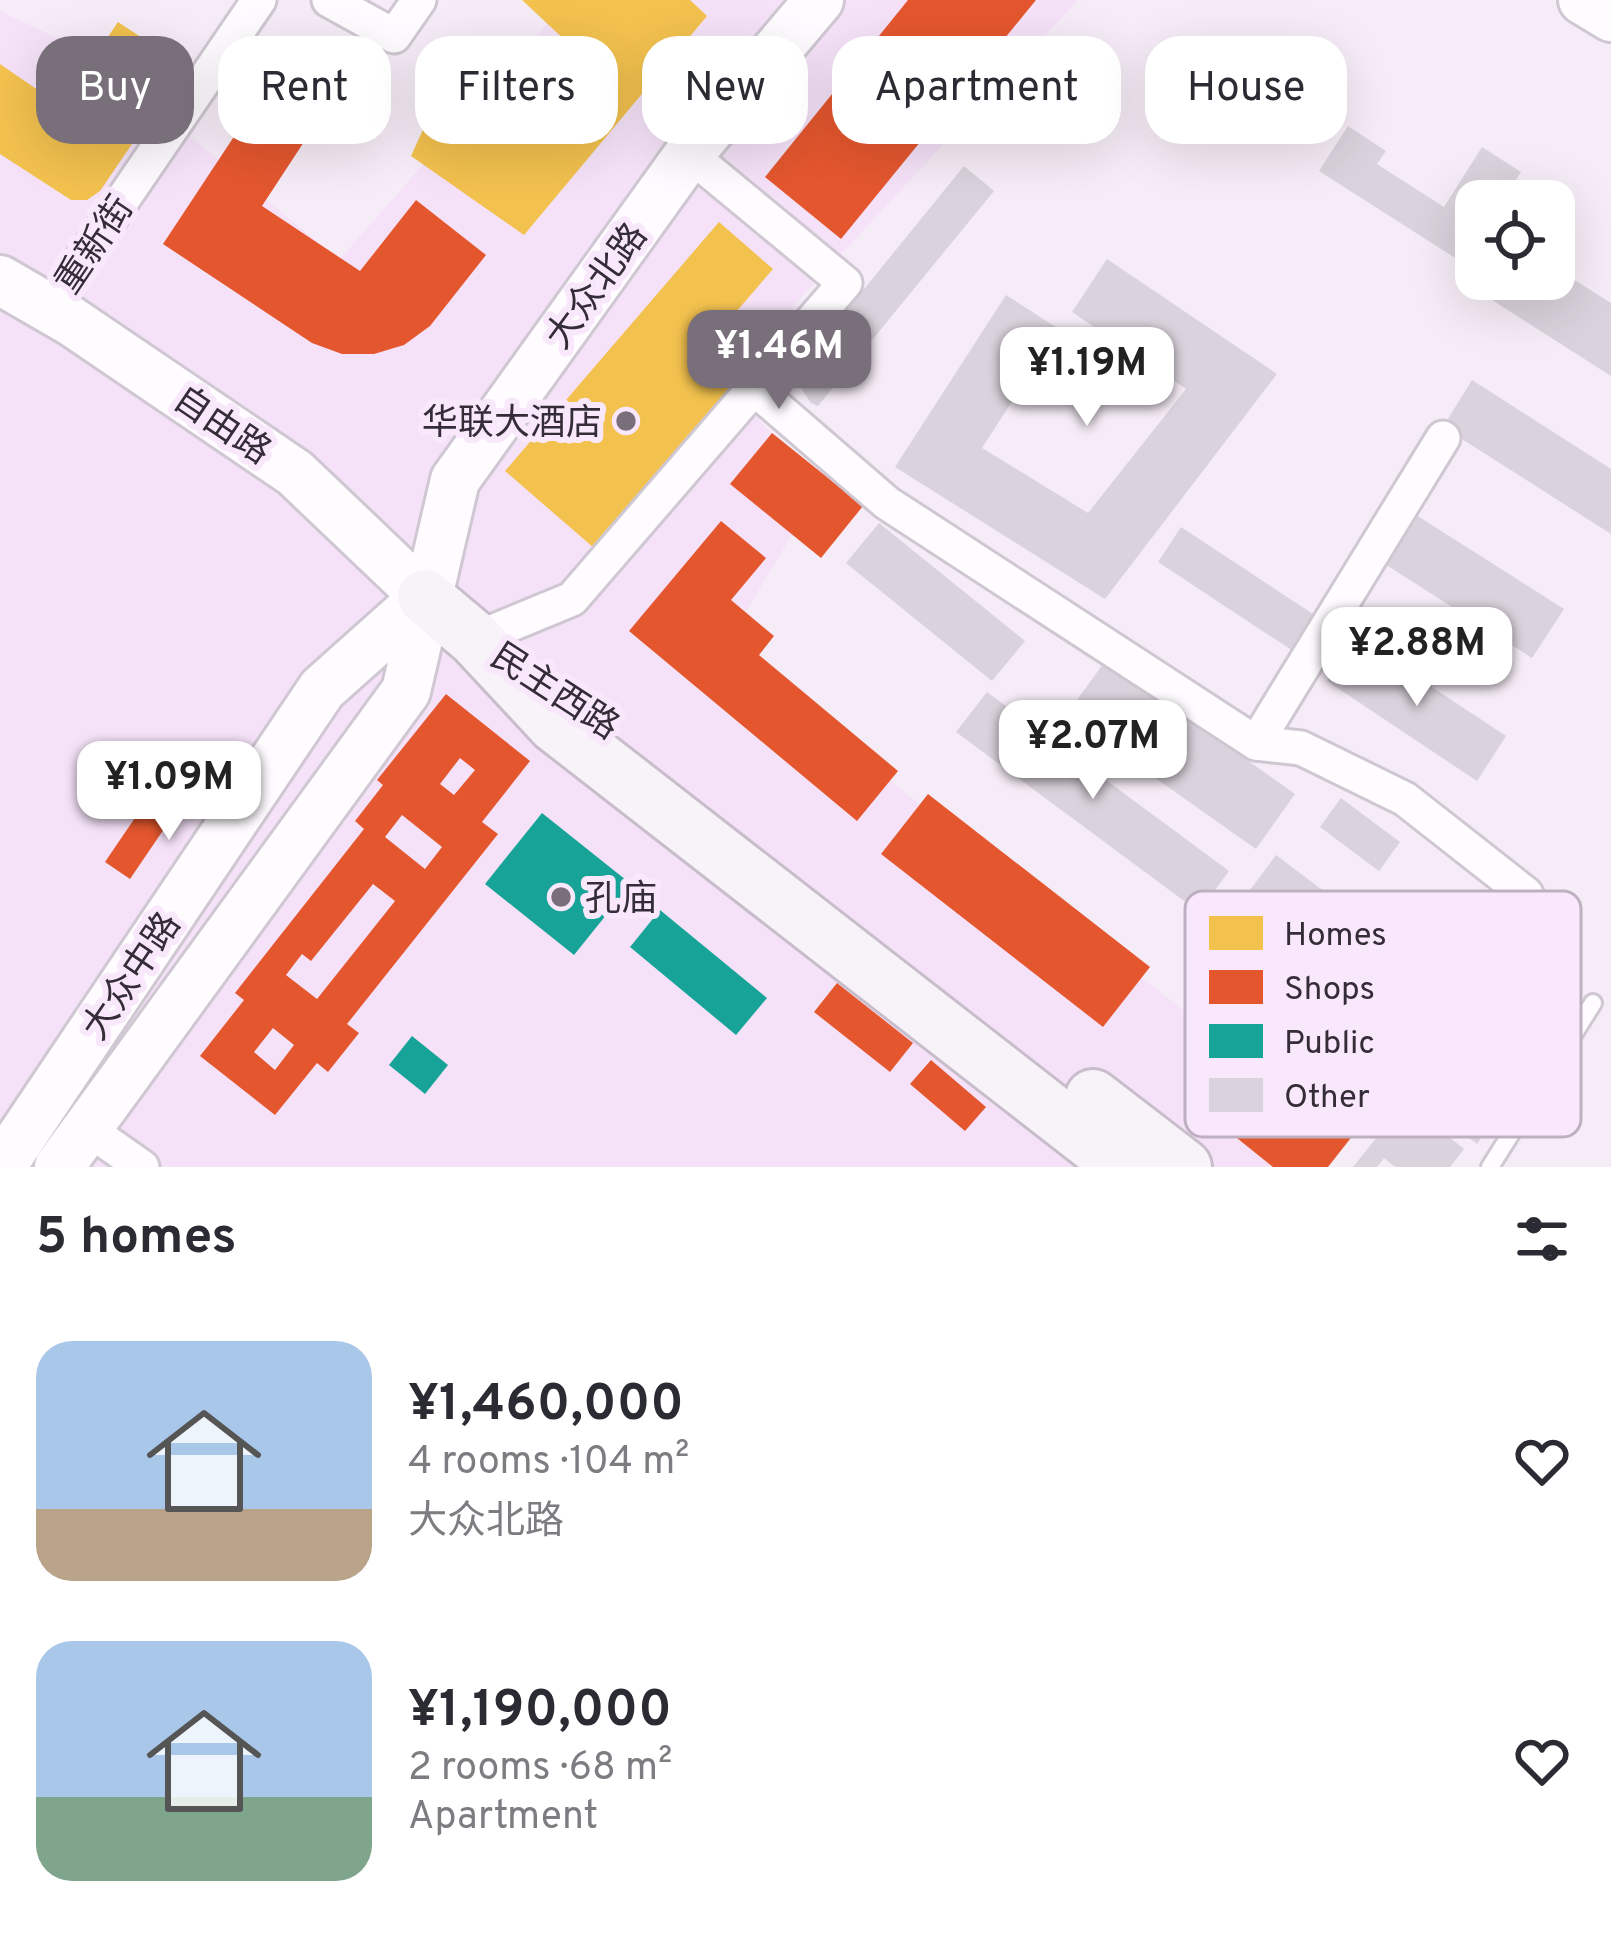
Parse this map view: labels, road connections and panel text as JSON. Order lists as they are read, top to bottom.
{
  "streets": {
    "main road": [
      "大众北路",
      "自由路",
      "民主西路",
      "大众中路"
    ],
    "street": ["重新街"]
  },
  "crossings": [
    ["重新街", "自由路"],
    ["大众北路", "自由路"],
    ["大众北路", "大众中路"],
    ["自由路", "大众中路"]
  ],
  "places": ["华联大酒店", "孔庙"],
  "legend": [
    "Homes",
    "Shops",
    "Public",
    "Other"
  ],
  "page": {
    "chip": [
      "Buy",
      "Rent",
      "Filters",
      "New",
      "Apartment",
      "House"
    ],
    "price": [
      "¥1.46M",
      "¥1.19M",
      "¥2.88M",
      "¥2.07M",
      "¥1.09M"
    ],
    "heading": "5 homes",
    "list": [
      {
        "name": "¥1,460,000",
        "note": "4 rooms · 104 m² · 大众北路"
      },
      {
        "name": "¥1,190,000",
        "note": "2 rooms · 68 m² · Apartment"
      }
    ]
  }
}
